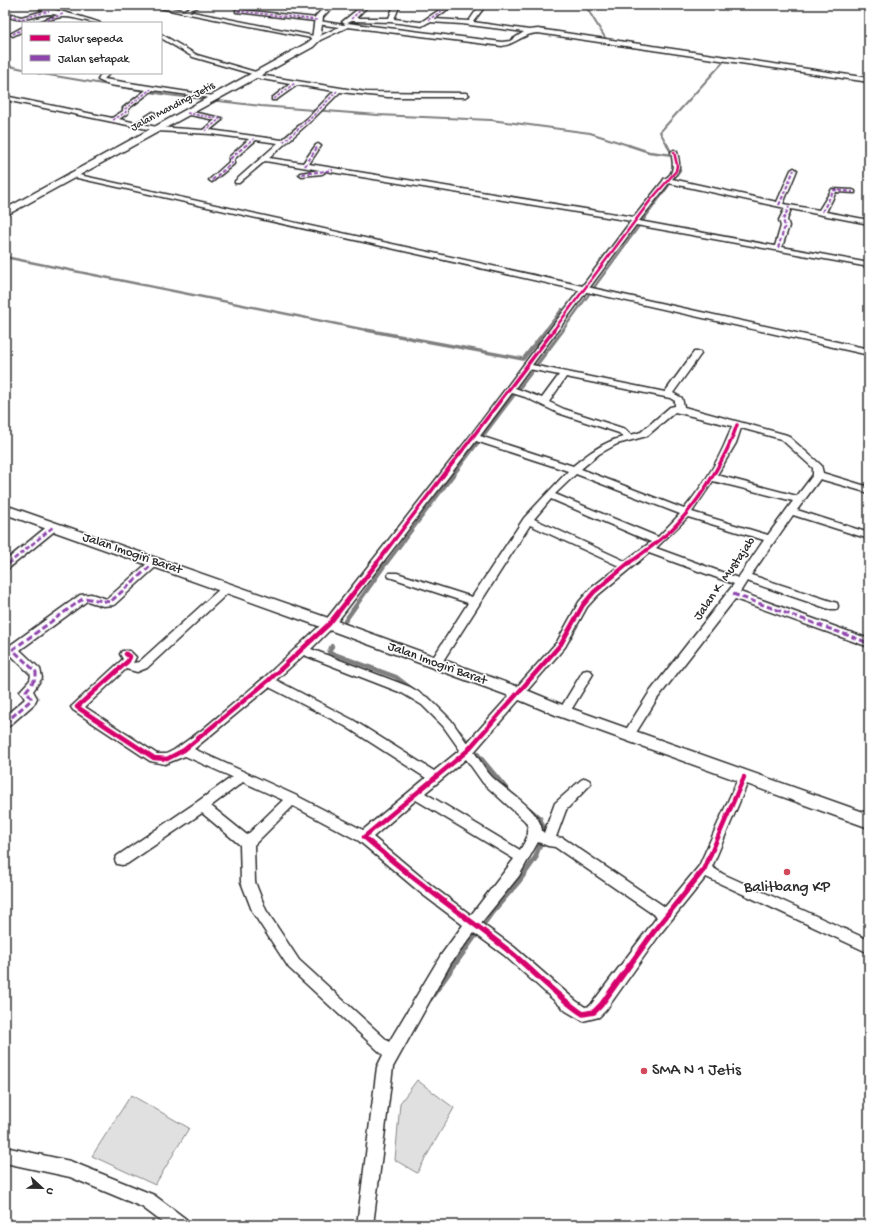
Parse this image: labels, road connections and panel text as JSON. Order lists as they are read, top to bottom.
{
  "streets": {
    "main road": ["Jalan Manding-Jetis", "Jalan Imogiri Barat"],
    "street": ["Jalan K. Mustajab"]
  },
  "crossings": [
    ["Jalan Imogiri Barat", "Jalan K. Mustajab"]
  ],
  "places": ["Balitbang KP", "SMA N 1 Jetis"],
  "legend": ["Jalur sepeda", "Jalan setapak"],
  "north": "right"
}
